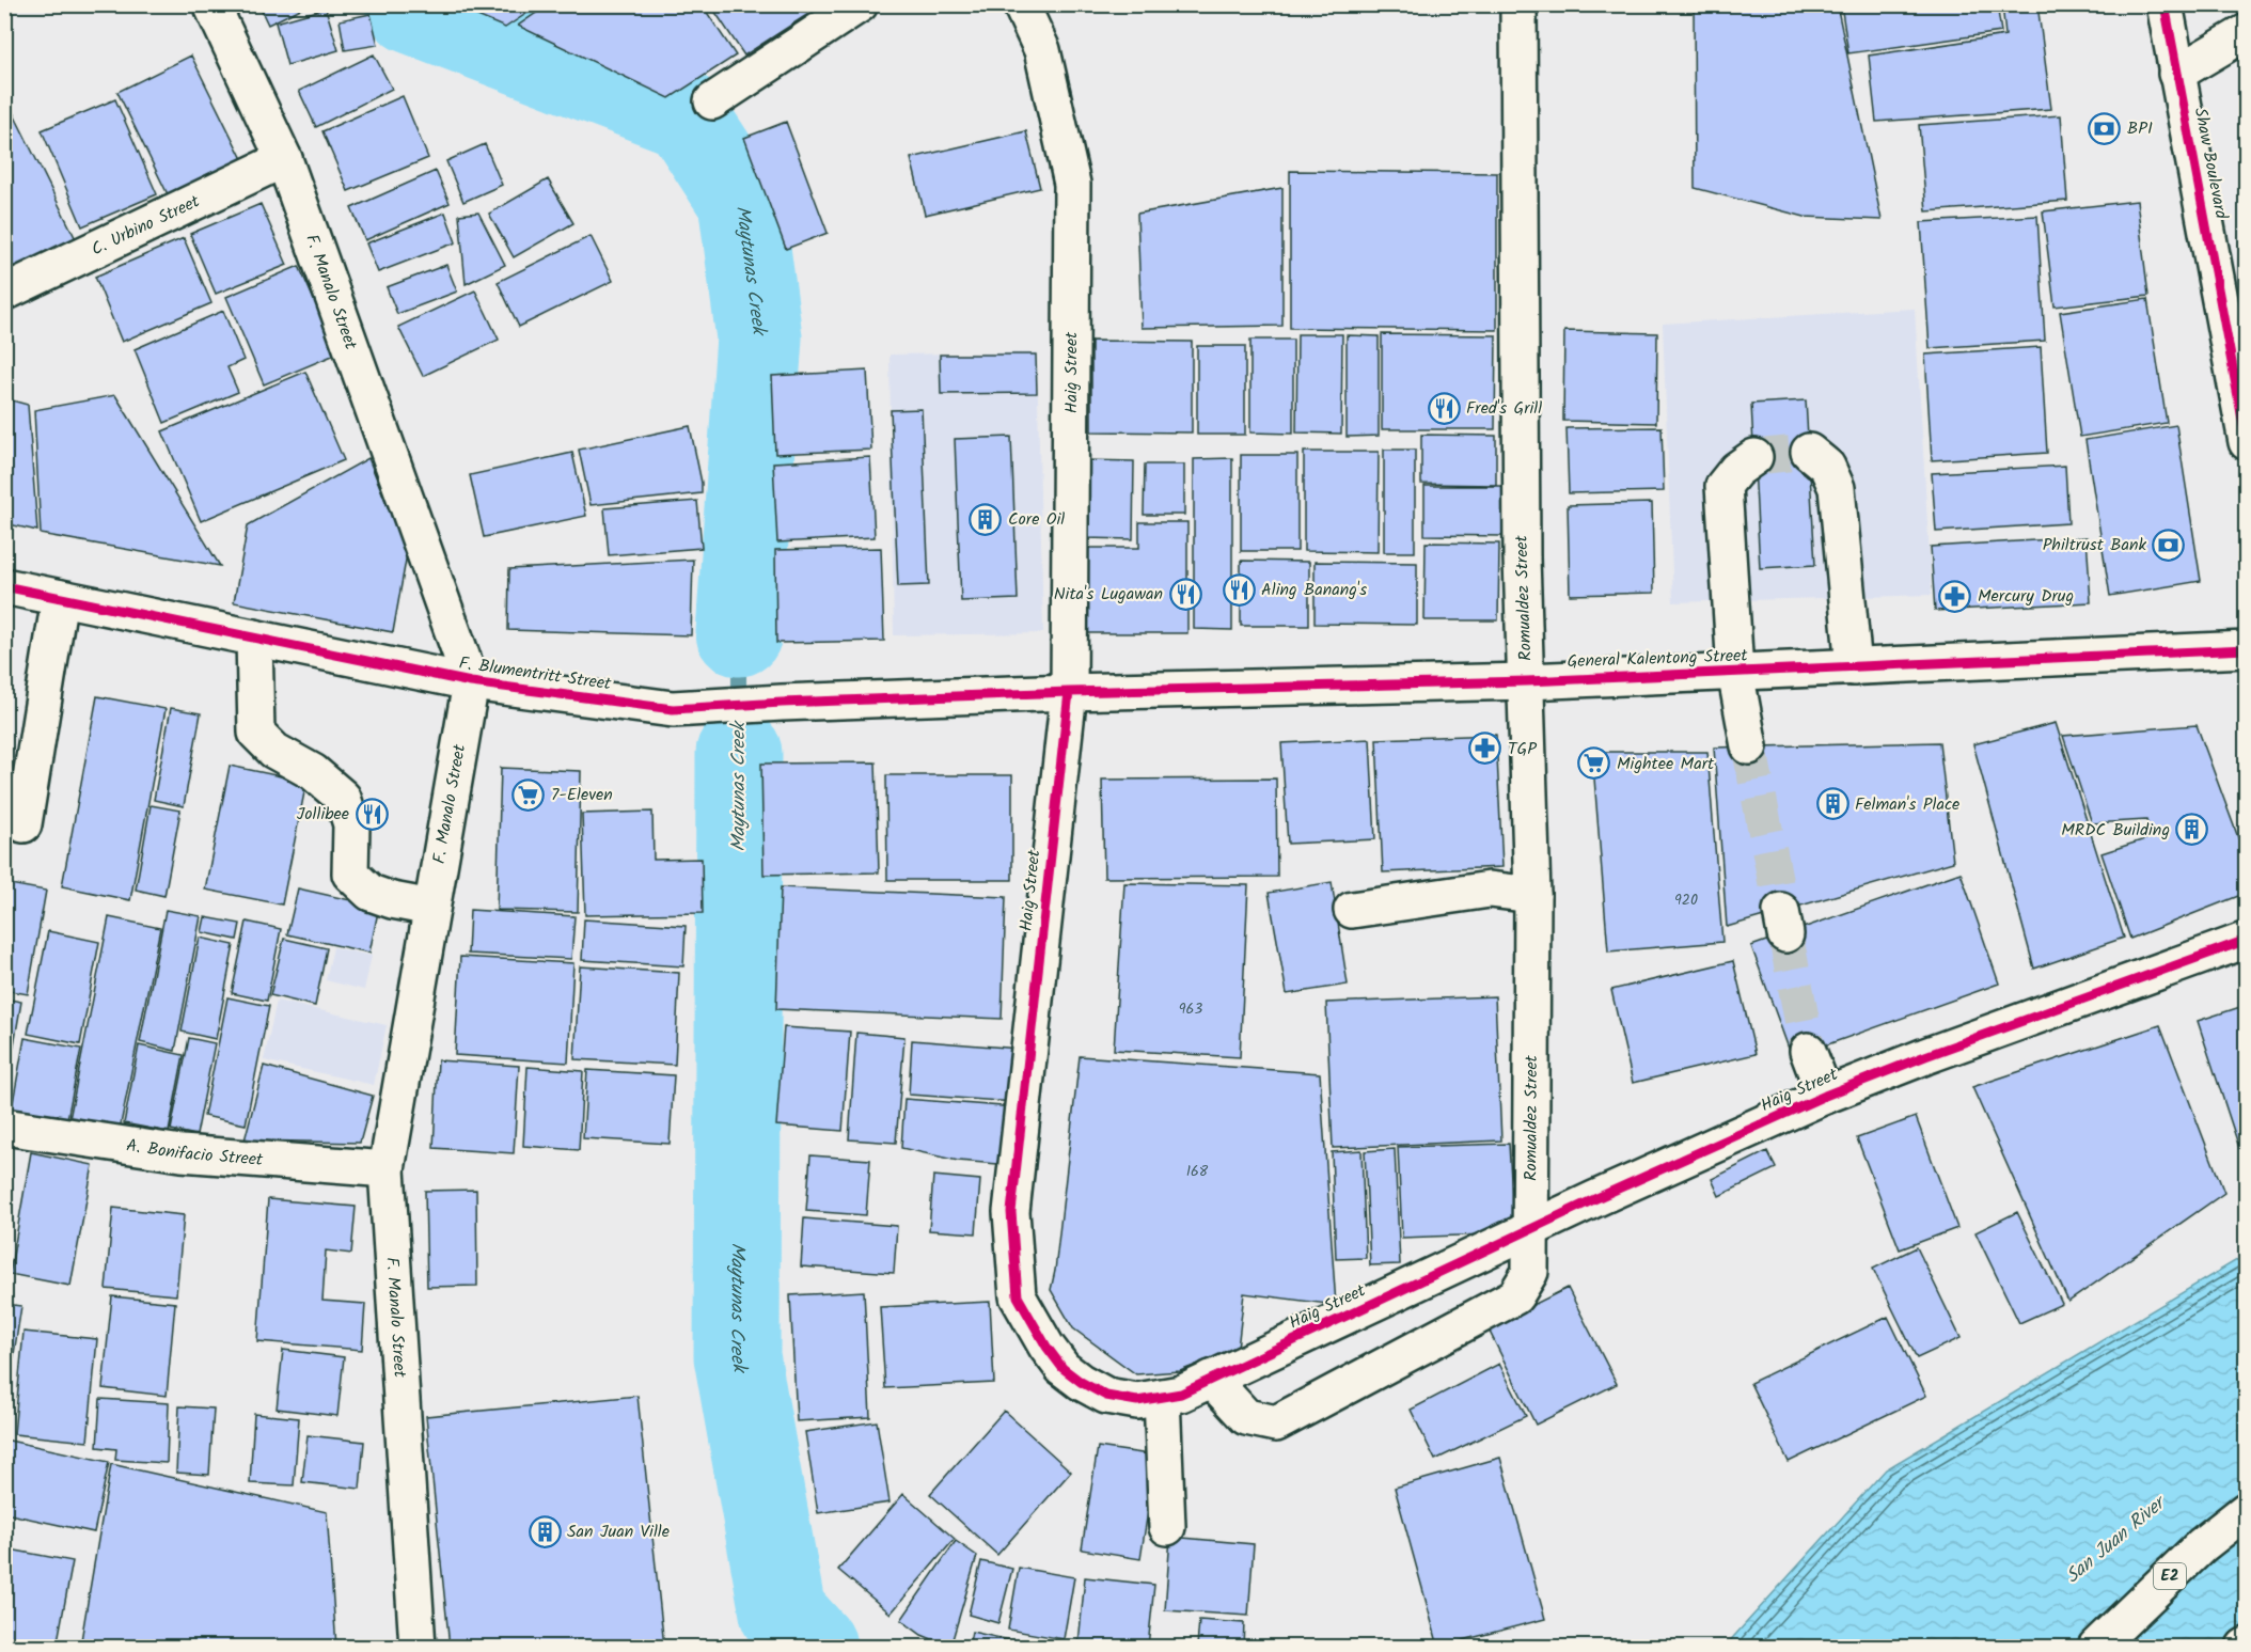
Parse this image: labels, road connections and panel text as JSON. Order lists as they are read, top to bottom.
{
  "streets": {
    "main road": [
      "Shaw Boulevard",
      "C. Urbino Street",
      "F. Manalo Street",
      "Haig Street",
      "Romualdez Street",
      "General Kalentong Street",
      "F. Blumentritt Street",
      "A. Bonifacio Street",
      "E2"
    ]
  },
  "crossings": [
    ["C. Urbino Street", "F. Manalo Street"],
    ["F. Manalo Street", "F. Blumentritt Street"],
    ["F. Manalo Street", "A. Bonifacio Street"],
    ["Haig Street", "Romualdez Street"],
    ["Haig Street", "General Kalentong Street"],
    ["Haig Street", "F. Blumentritt Street"],
    ["Romualdez Street", "General Kalentong Street"],
    ["General Kalentong Street", "F. Blumentritt Street"]
  ],
  "water": ["Maytunas Creek", "San Juan River"],
  "places": {
    "bank": ["BPI", "Philtrust Bank"],
    "restaurant": [
      "Fred's Grill",
      "Aling Banang's",
      "Nita's Lugawan",
      "Jollibee"
    ],
    "building": [
      "Core Oil",
      "Felman's Place",
      "MRDC Building",
      "San Juan Ville"
    ],
    "pharmacy": ["Mercury Drug", "TGP"],
    "supermarket": ["Mightee Mart", "7-Eleven"]
  },
  "house_numbers": ["920", "963", "168"]
}
